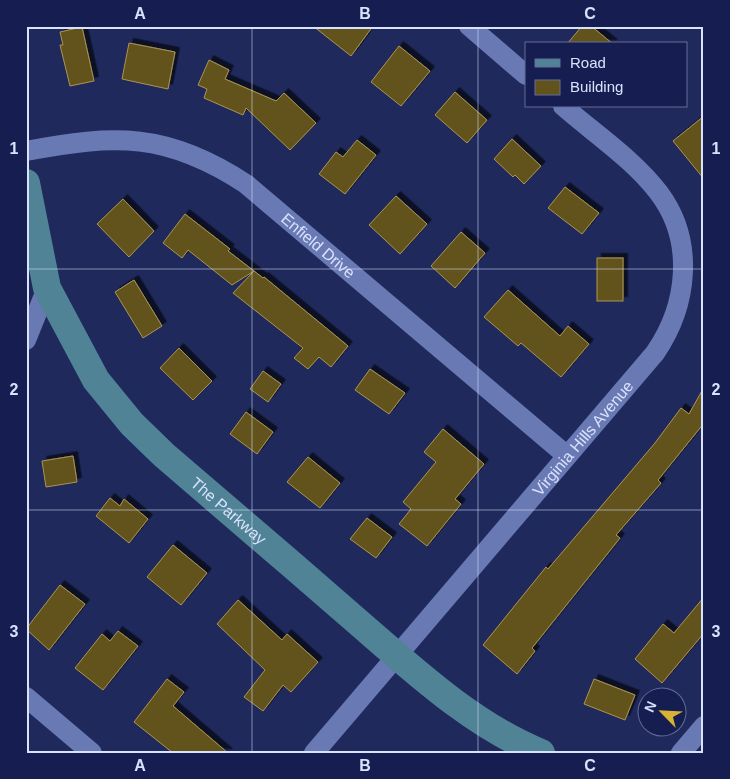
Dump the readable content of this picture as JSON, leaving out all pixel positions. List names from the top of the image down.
{
  "streets": {
    "street": ["Enfield Drive", "Virginia Hills Avenue", "The Parkway"]
  },
  "crossings": [
    ["Enfield Drive", "Virginia Hills Avenue"],
    ["Virginia Hills Avenue", "The Parkway"]
  ],
  "legend": ["Road", "Building"],
  "north": "top left",
  "grid": {
    "columns": ["A", "B", "C"],
    "rows": ["1", "2", "3"]
  }
}
